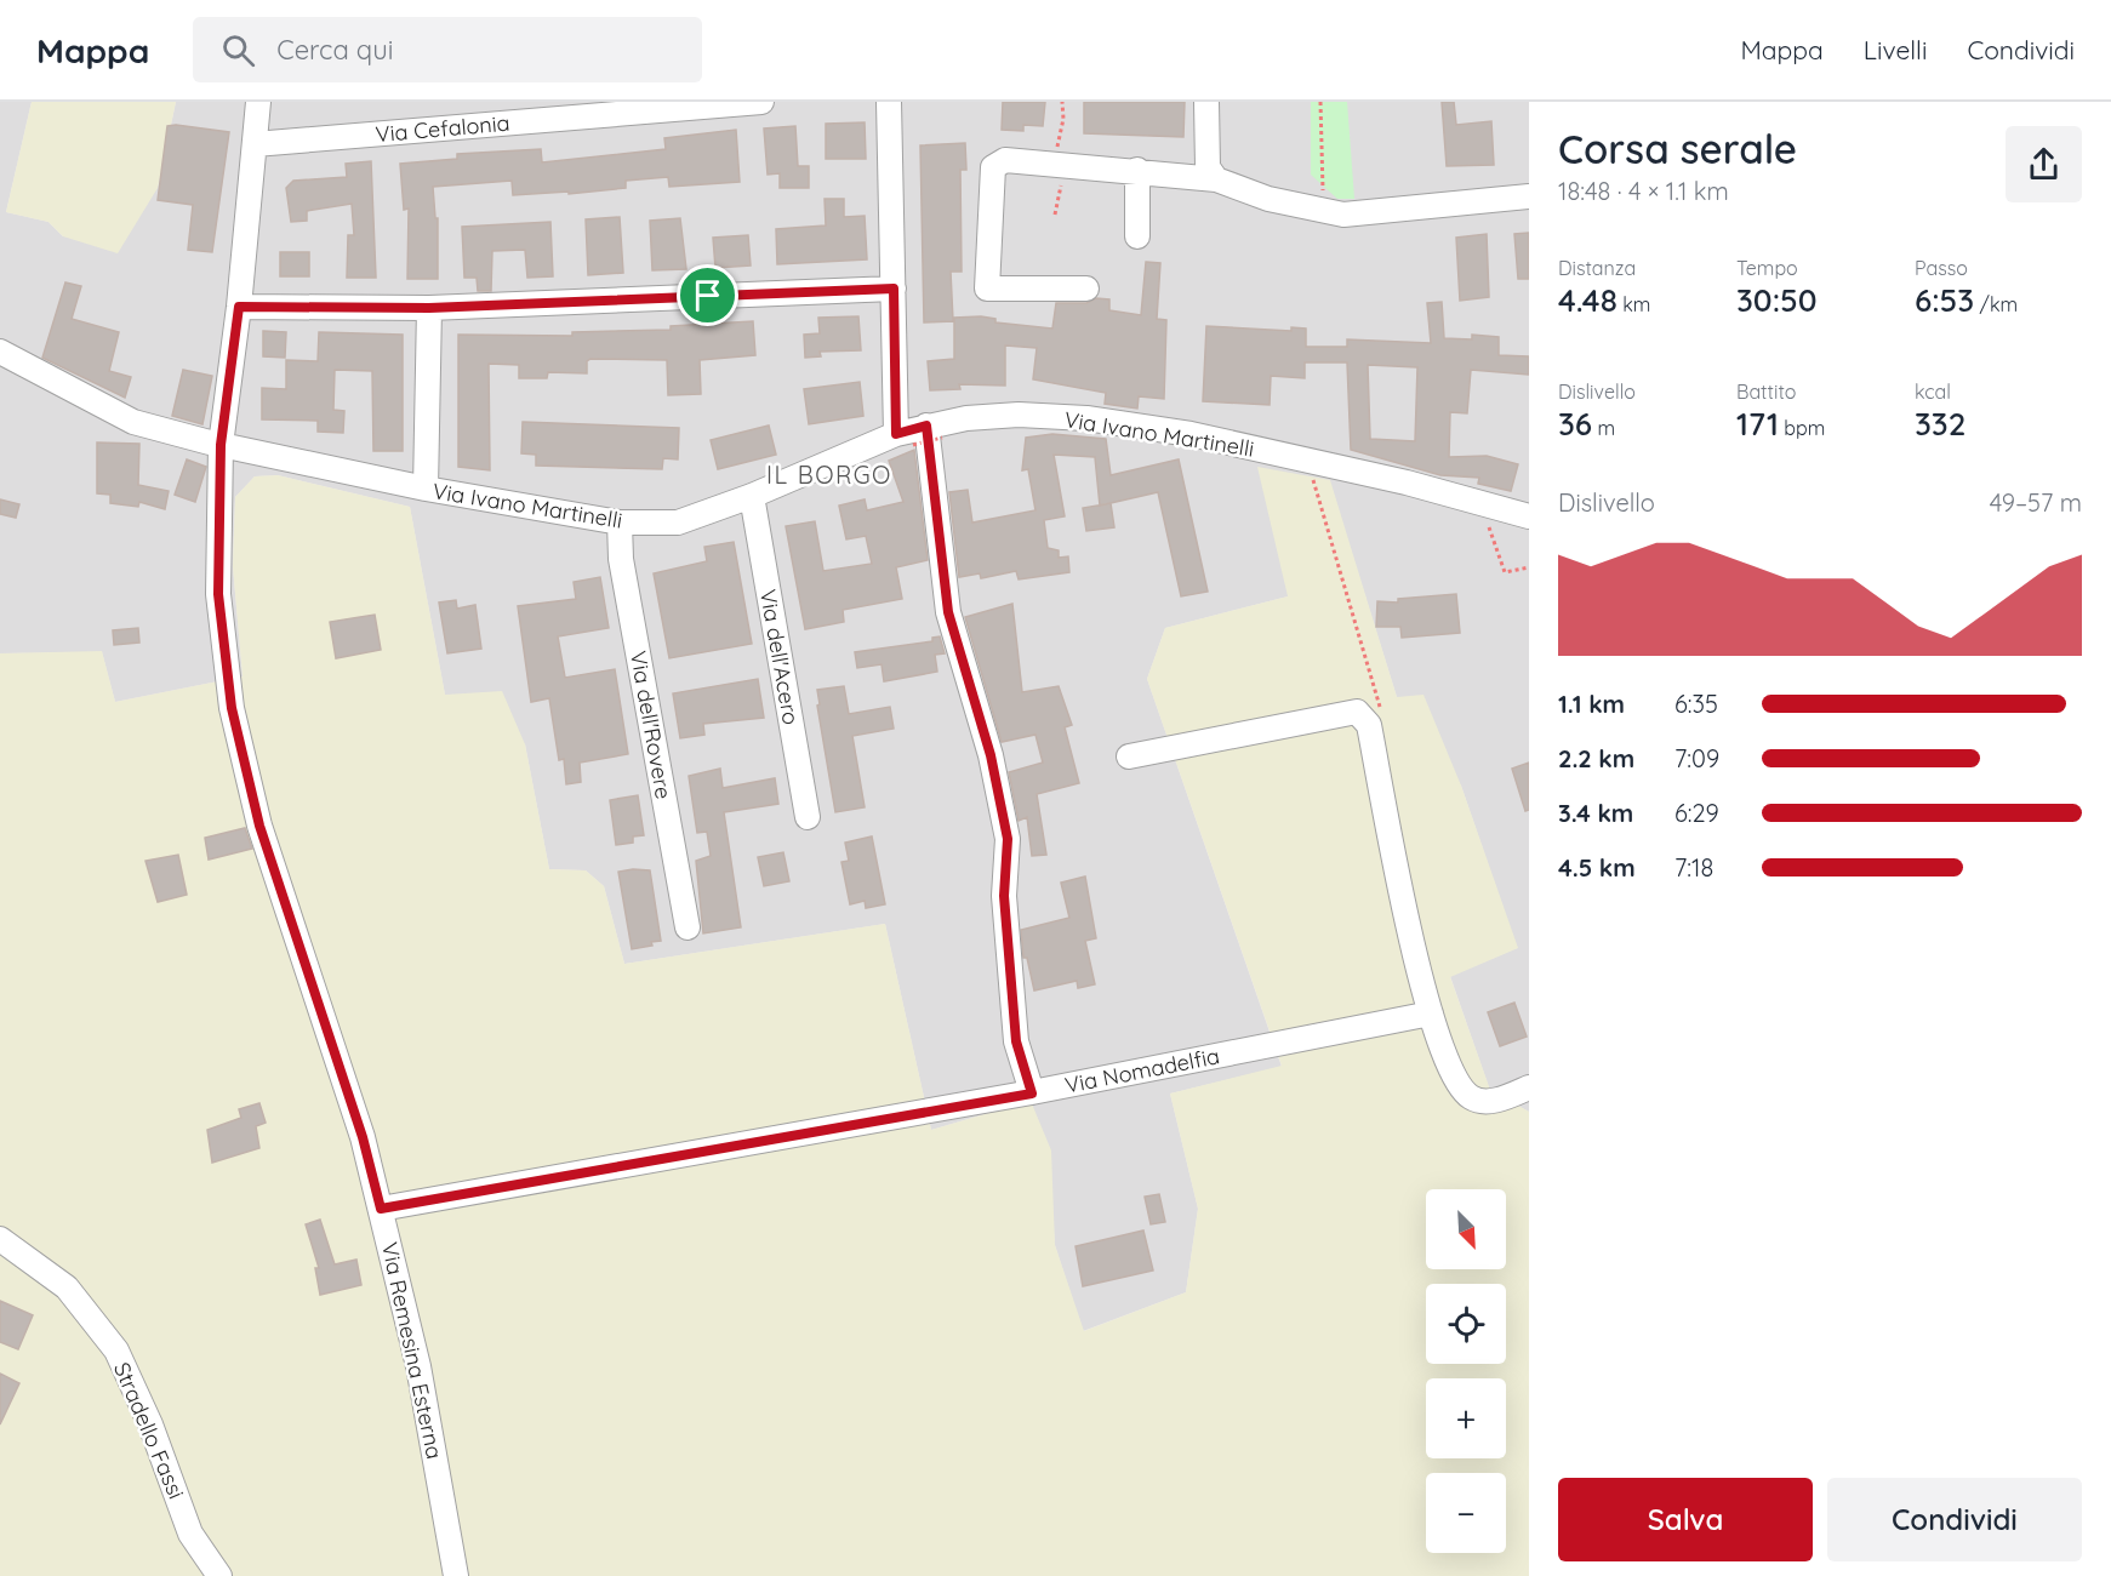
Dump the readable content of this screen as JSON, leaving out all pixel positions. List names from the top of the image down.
{
  "streets": {
    "street": [
      "Via Cefalonia",
      "Via Ivano Martinelli",
      "Via dell'Acero",
      "Via dell'Rovere",
      "Via Nomadelfia",
      "Via Remesina Esterna",
      "Stradello Fassi"
    ]
  },
  "crossings": [
    ["Via Cefalonia", "Via Remesina Esterna"],
    ["Via Ivano Martinelli", "Via dell'Acero"],
    ["Via Ivano Martinelli", "Via dell'Rovere"],
    ["Via Ivano Martinelli", "Via Remesina Esterna"],
    ["Via Nomadelfia", "Via Remesina Esterna"]
  ],
  "districts": ["IL BORGO"],
  "north": "bottom right",
  "page": {
    "header": "Mappa",
    "search": "Cerca qui",
    "nav": ["Mappa", "Livelli", "Condividi"],
    "heading": ["Corsa serale", "18:48 · 4 × 1.1 km"],
    "stats": [
      ["Distanza", "4.48 km"],
      ["Tempo", "30:50"],
      ["Passo", "6:53 /km"],
      ["Dislivello", "36 m"],
      ["Battito", "171 bpm"],
      ["kcal", "332"]
    ],
    "chart": ["Dislivello", "49–57 m"],
    "list": [
      {
        "name": "1.1 km",
        "note": "6:35"
      },
      {
        "name": "2.2 km",
        "note": "7:09"
      },
      {
        "name": "3.4 km",
        "note": "6:29"
      },
      {
        "name": "4.5 km",
        "note": "7:18"
      }
    ],
    "map_buttons": ["+", "−"],
    "buttons": ["Salva", "Condividi"]
  }
}
